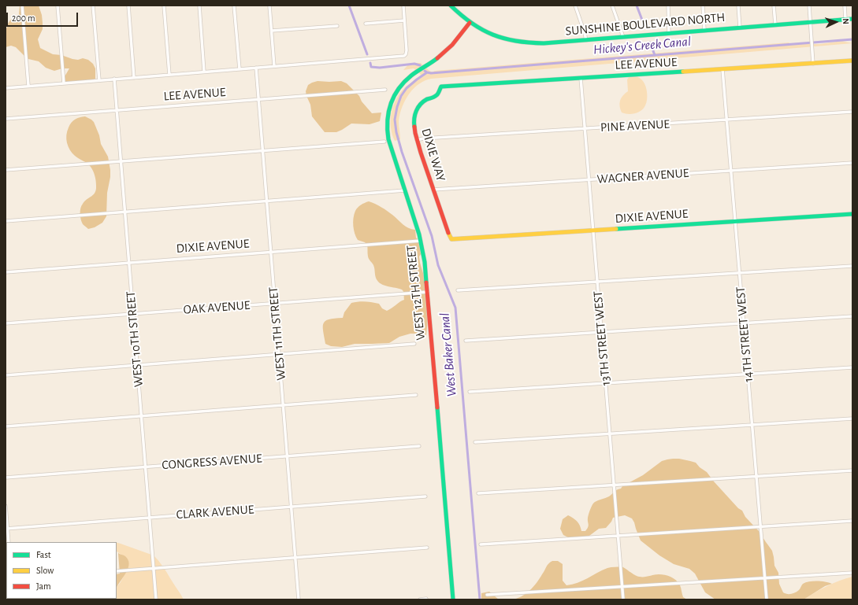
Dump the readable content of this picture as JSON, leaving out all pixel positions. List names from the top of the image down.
{
  "streets": {
    "street": [
      "SUNSHINE BOULEVARD NORTH",
      "LEE AVENUE",
      "PINE AVENUE",
      "DIXIE WAY",
      "WAGNER AVENUE",
      "DIXIE AVENUE",
      "WEST 12TH STREET",
      "OAK AVENUE",
      "WEST 11TH STREET",
      "14TH STREET WEST",
      "13TH STREET WEST",
      "WEST 10TH STREET",
      "CONGRESS AVENUE",
      "CLARK AVENUE"
    ]
  },
  "crossings": [
    ["SUNSHINE BOULEVARD NORTH", "WEST 12TH STREET"],
    ["LEE AVENUE", "DIXIE WAY"],
    ["LEE AVENUE", "WEST 11TH STREET"],
    ["LEE AVENUE", "14TH STREET WEST"],
    ["LEE AVENUE", "13TH STREET WEST"],
    ["LEE AVENUE", "WEST 10TH STREET"],
    ["PINE AVENUE", "DIXIE WAY"],
    ["PINE AVENUE", "14TH STREET WEST"],
    ["PINE AVENUE", "13TH STREET WEST"],
    ["DIXIE WAY", "WAGNER AVENUE"],
    ["DIXIE WAY", "DIXIE AVENUE"],
    ["WAGNER AVENUE", "14TH STREET WEST"],
    ["WAGNER AVENUE", "13TH STREET WEST"],
    ["DIXIE AVENUE", "WEST 12TH STREET"],
    ["DIXIE AVENUE", "WEST 11TH STREET"],
    ["DIXIE AVENUE", "14TH STREET WEST"],
    ["DIXIE AVENUE", "13TH STREET WEST"],
    ["DIXIE AVENUE", "WEST 10TH STREET"],
    ["WEST 12TH STREET", "OAK AVENUE"],
    ["OAK AVENUE", "WEST 11TH STREET"],
    ["OAK AVENUE", "WEST 10TH STREET"],
    ["WEST 11TH STREET", "CONGRESS AVENUE"],
    ["WEST 11TH STREET", "CLARK AVENUE"],
    ["WEST 10TH STREET", "CONGRESS AVENUE"],
    ["WEST 10TH STREET", "CLARK AVENUE"]
  ],
  "water": ["Hickey's Creek Canal", "West Baker Canal"],
  "legend": ["Fast", "Slow", "Jam"],
  "scale_bar": "200 m",
  "north": "right"
}
